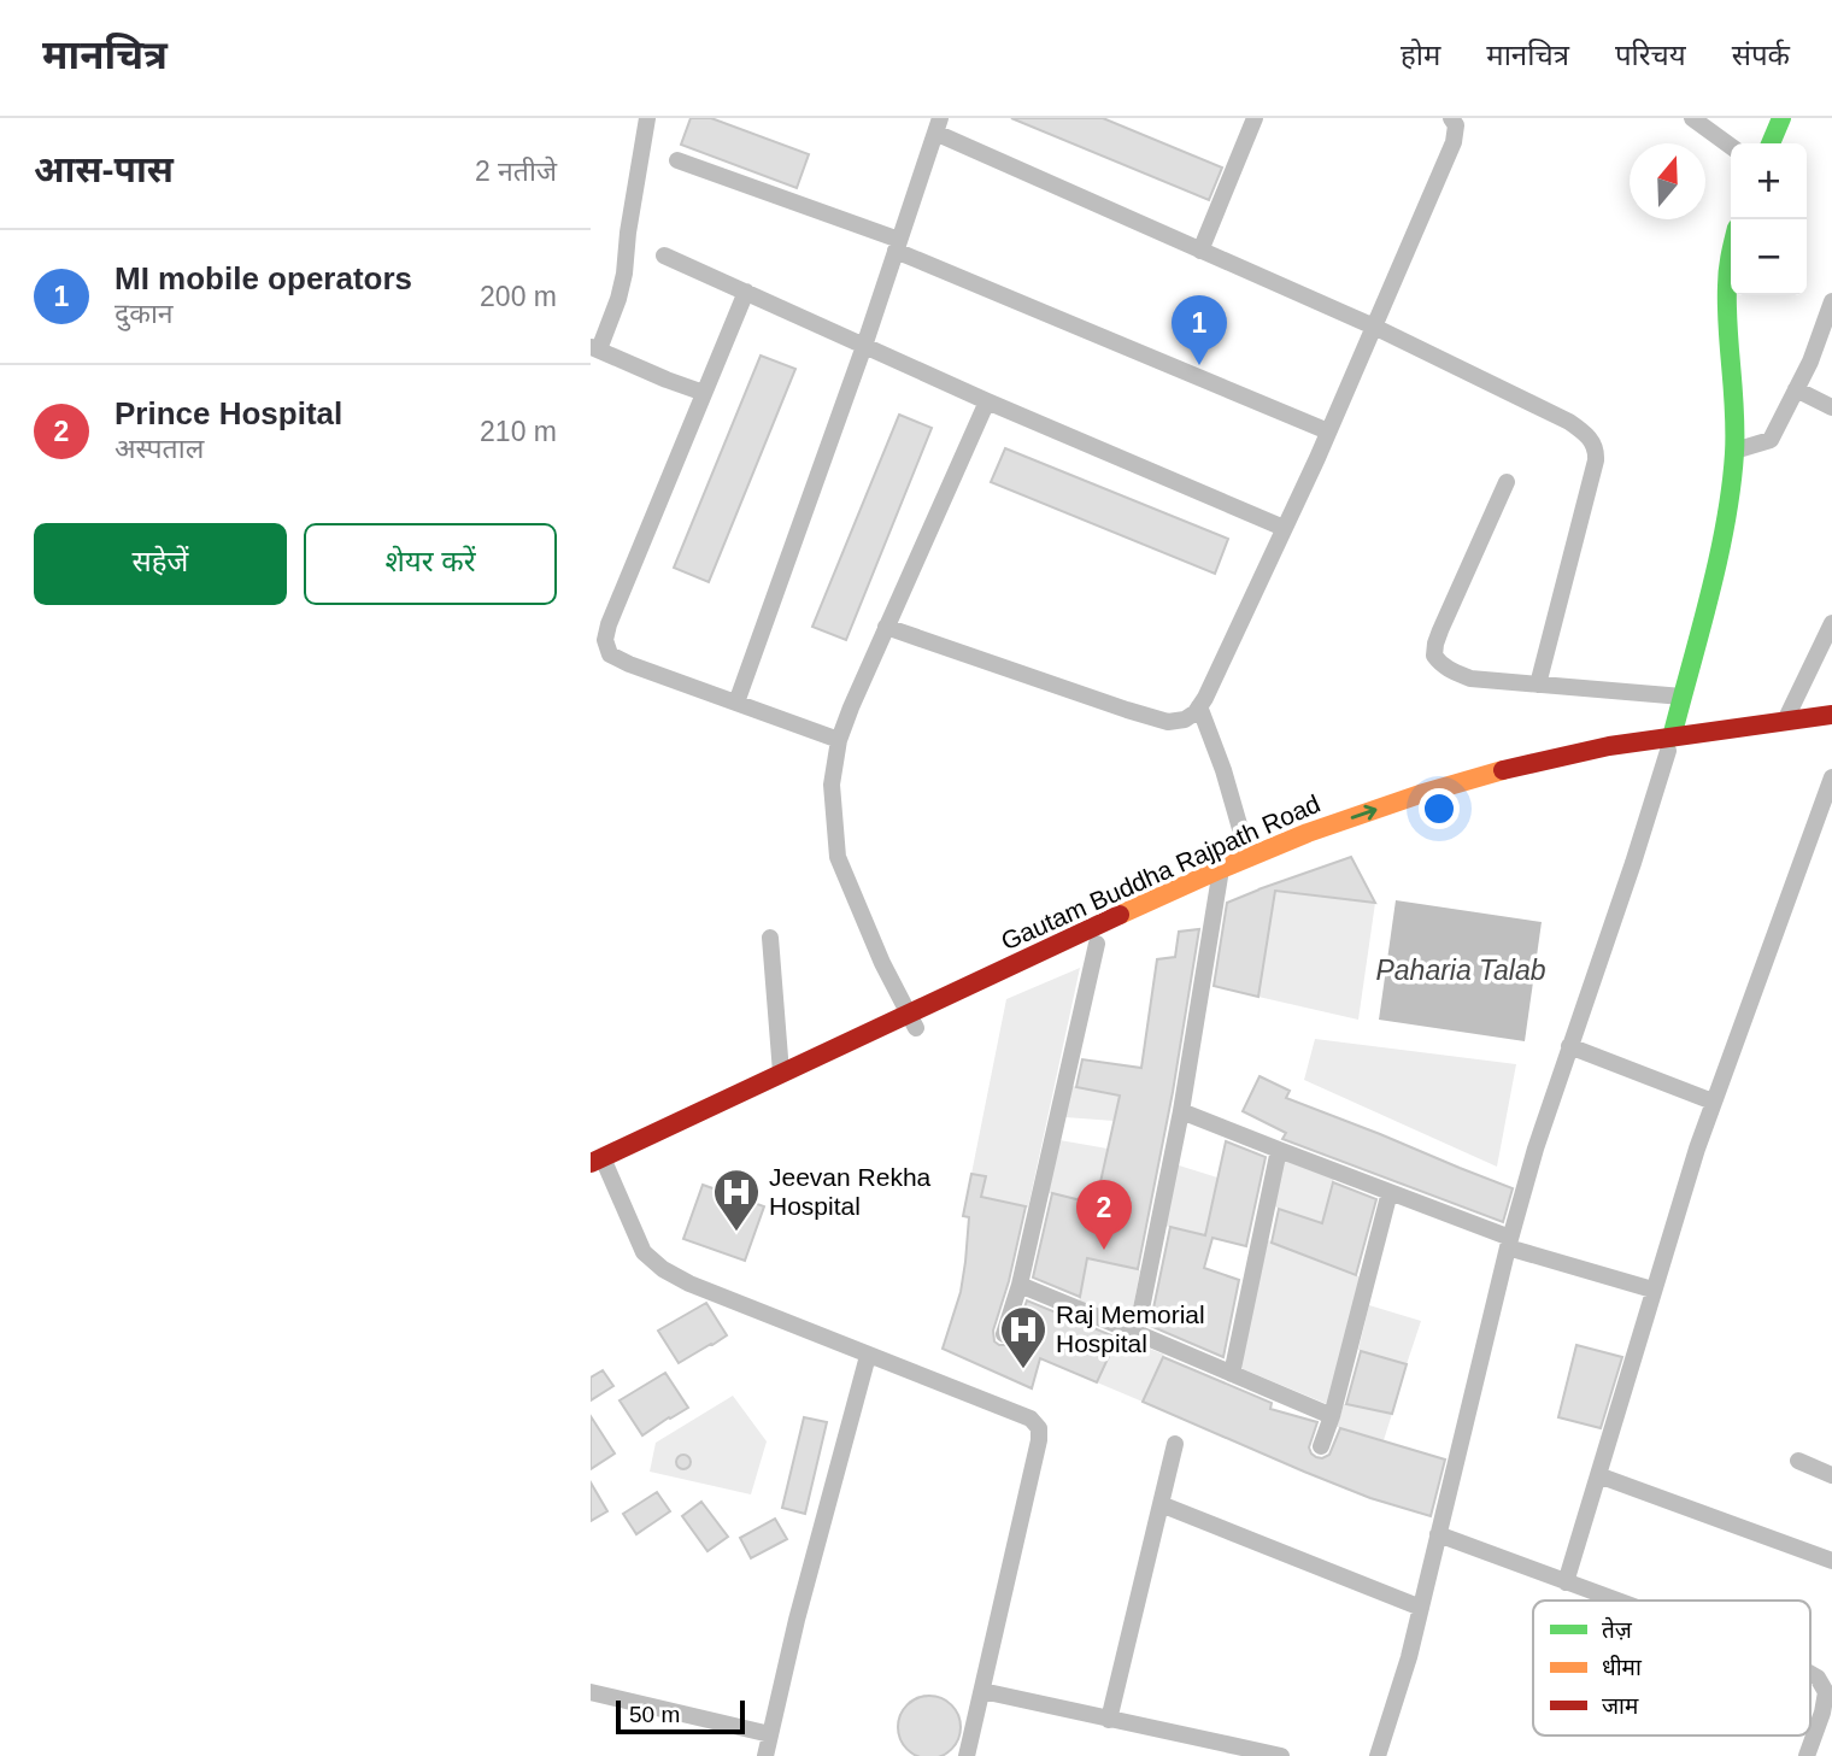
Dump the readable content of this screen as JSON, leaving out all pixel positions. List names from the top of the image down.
{
  "streets": {
    "main road": ["Gautam Buddha Rajpath Road"]
  },
  "water": ["Paharia Talab"],
  "places": {
    "hospital": ["Jeevan Rekha Hospital", "Raj Memorial Hospital"]
  },
  "legend": ["तेज़", "धीमा", "जाम"],
  "scale_bar": "50 m",
  "north": "top",
  "page": {
    "header": "मानचित्र",
    "nav": [
      "होम",
      "मानचित्र",
      "परिचय",
      "संपर्क"
    ],
    "heading": ["आस-पास", "2 नतीजे"],
    "map_buttons": ["+", "−"],
    "list": [
      {
        "mark": "1",
        "name": "MI mobile operators",
        "note": "दुकान",
        "value": "200 m"
      },
      {
        "mark": "2",
        "name": "Prince Hospital",
        "note": "अस्पताल",
        "value": "210 m"
      }
    ],
    "pins": ["1", "2"],
    "buttons": ["सहेजें", "शेयर करें"],
    "scale": "50 m"
  }
}
